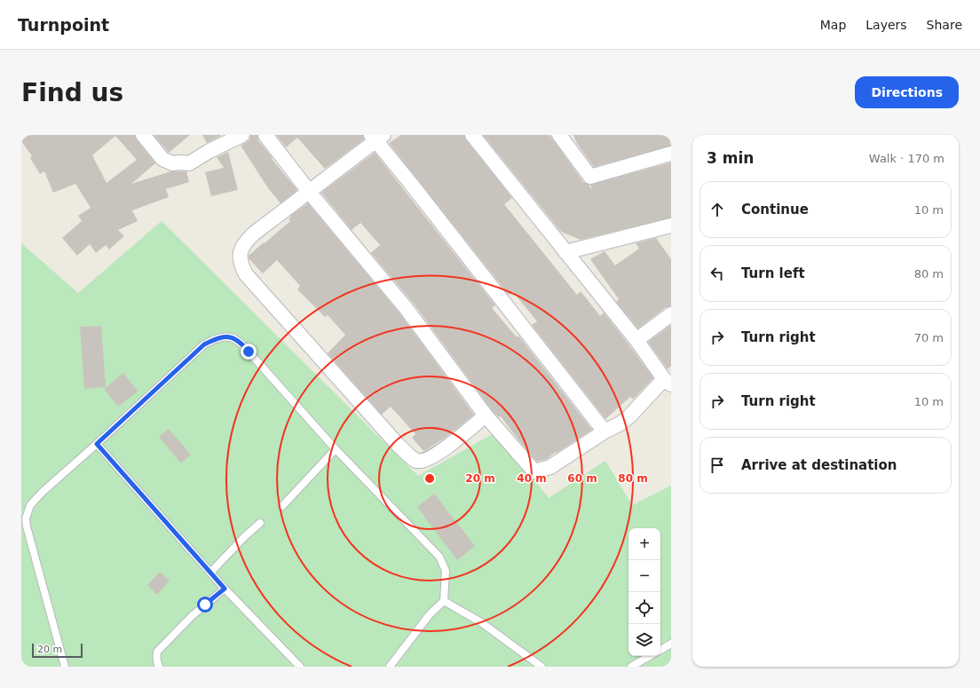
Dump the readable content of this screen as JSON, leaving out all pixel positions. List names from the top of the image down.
{
  "scale_bar": "20 m",
  "page": {
    "header": "Turnpoint",
    "nav": ["Map", "Layers", "Share"],
    "buttons": "Directions",
    "title": "Find us",
    "heading": ["3 min", "Walk · 170 m"],
    "list": [
      ["Continue", "10 m"],
      ["Turn left", "80 m"],
      ["Turn right", "70 m"],
      ["Turn right", "10 m"],
      "Arrive at destination"
    ],
    "map_buttons": ["+", "−"],
    "scale": "20 m"
  },
  "rings": [
    "20 m",
    "40 m",
    "60 m",
    "80 m"
  ]
}
